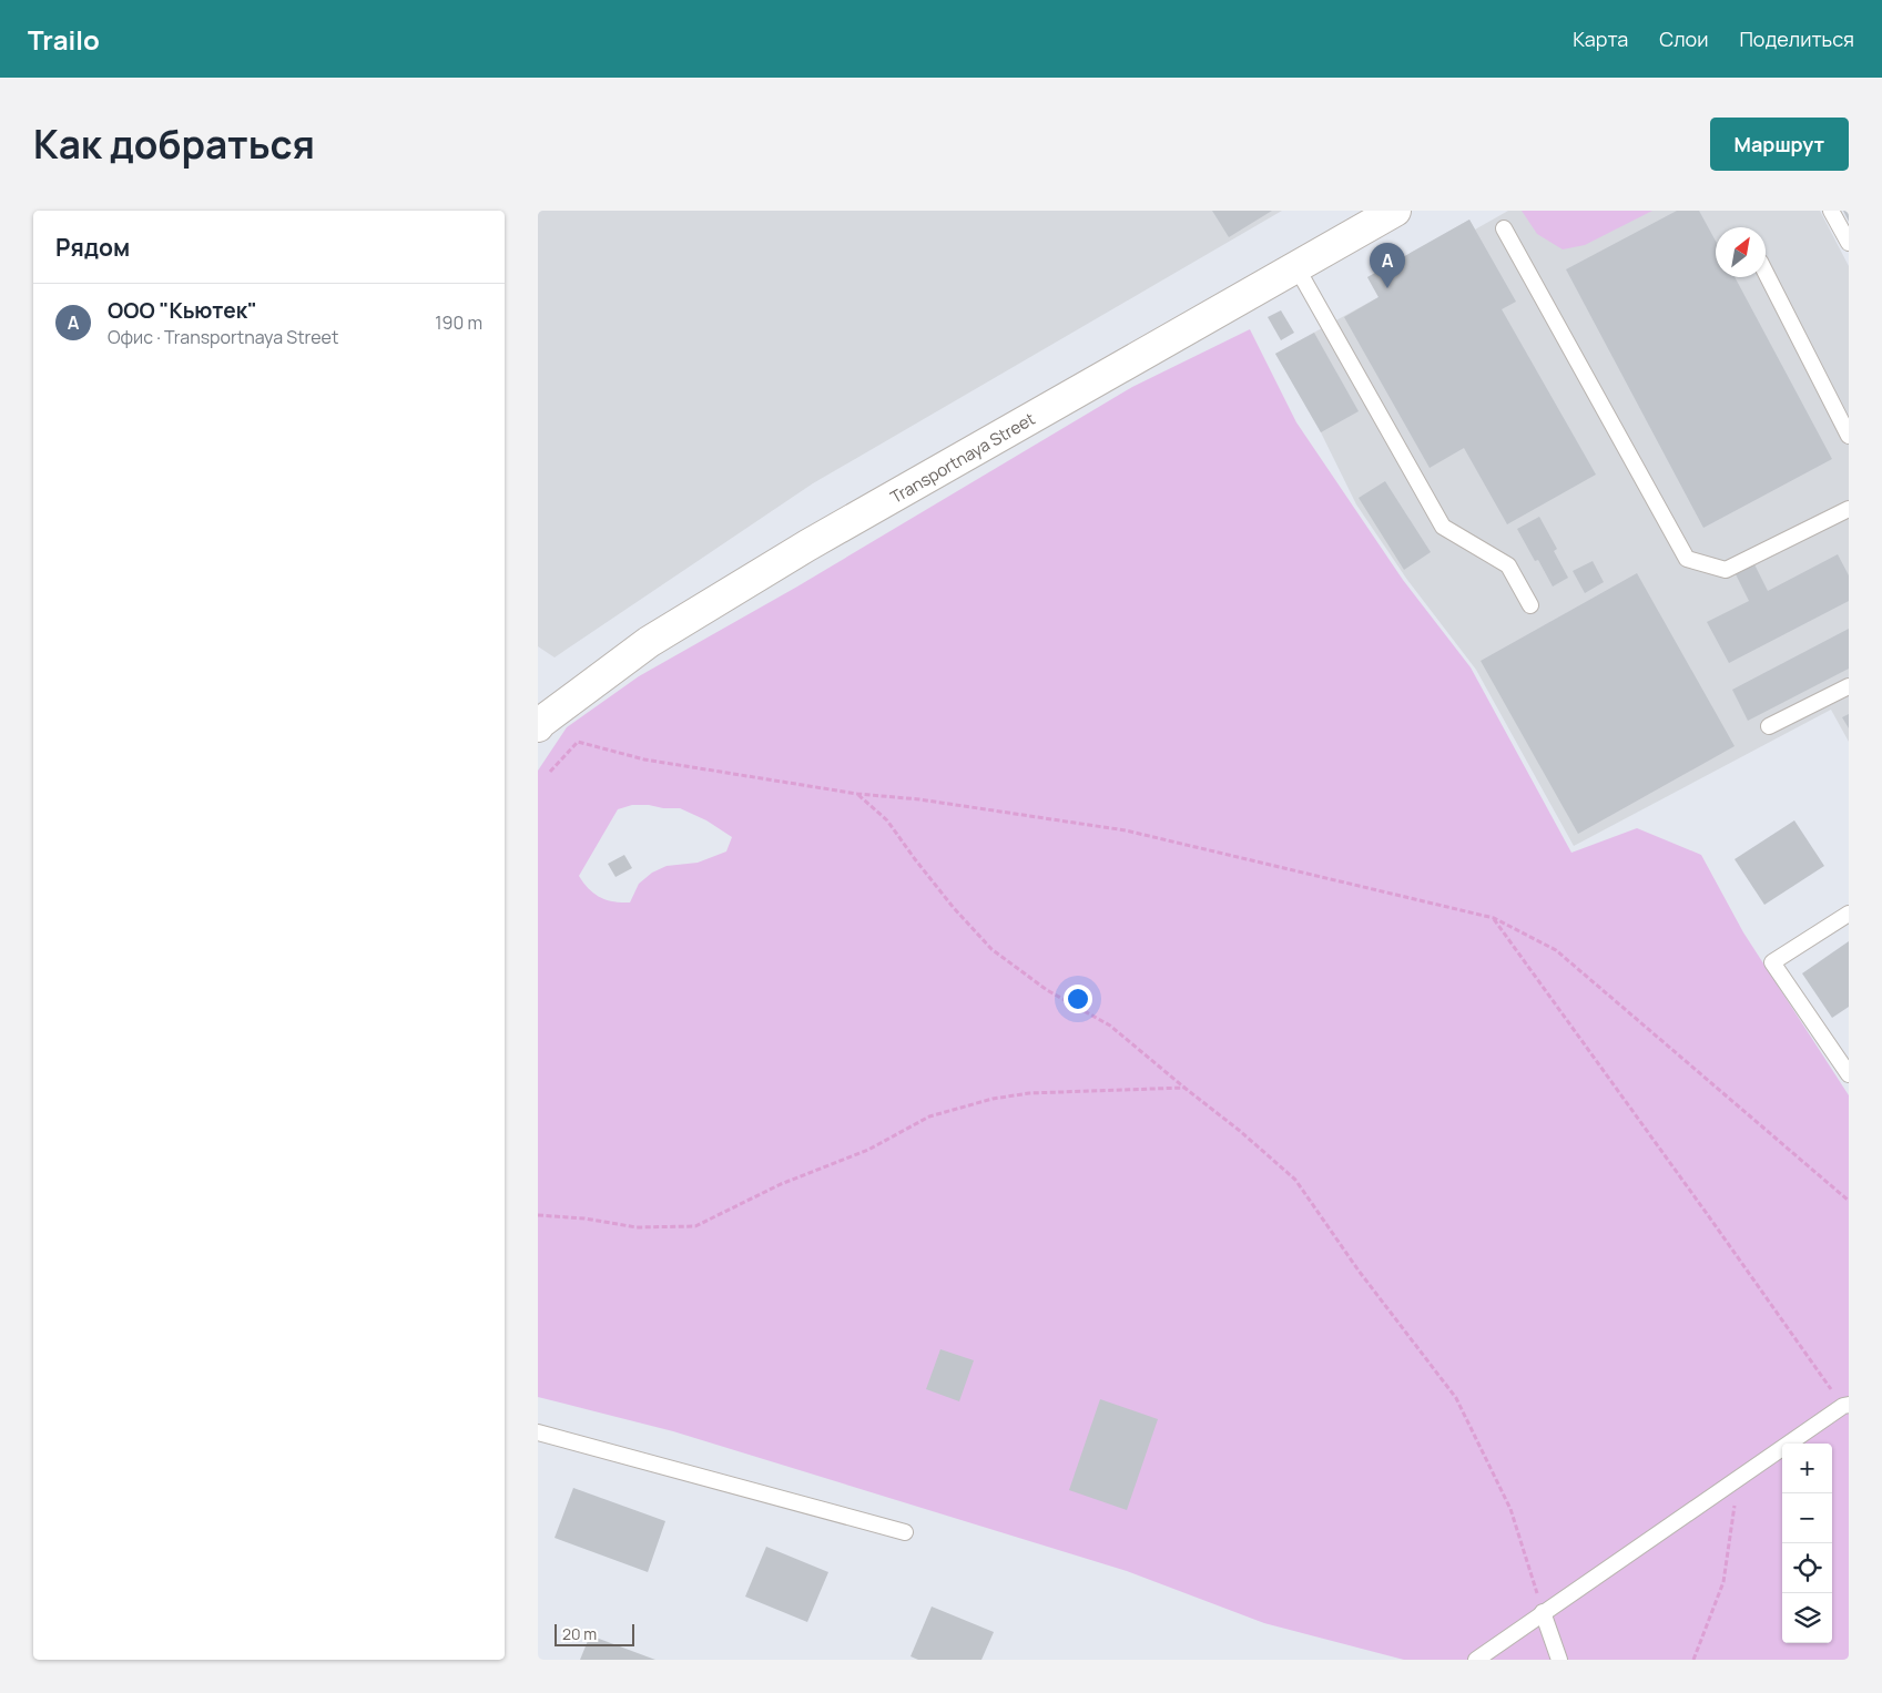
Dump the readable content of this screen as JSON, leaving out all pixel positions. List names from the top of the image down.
{
  "streets": {
    "street": ["Transportnaya Street"]
  },
  "scale_bar": "20 m",
  "north": "top right",
  "page": {
    "header": "Trailo",
    "nav": ["Карта", "Слои", "Поделиться"],
    "title": "Как добраться",
    "buttons": "Маршрут",
    "heading": "Рядом",
    "pins": "A",
    "list": [
      {
        "mark": "A",
        "name": "ООО \"Кьютек\"",
        "note": "Офис · Transportnaya Street",
        "value": "190 m"
      }
    ],
    "map_buttons": ["+", "−"],
    "scale": "20 m"
  }
}
